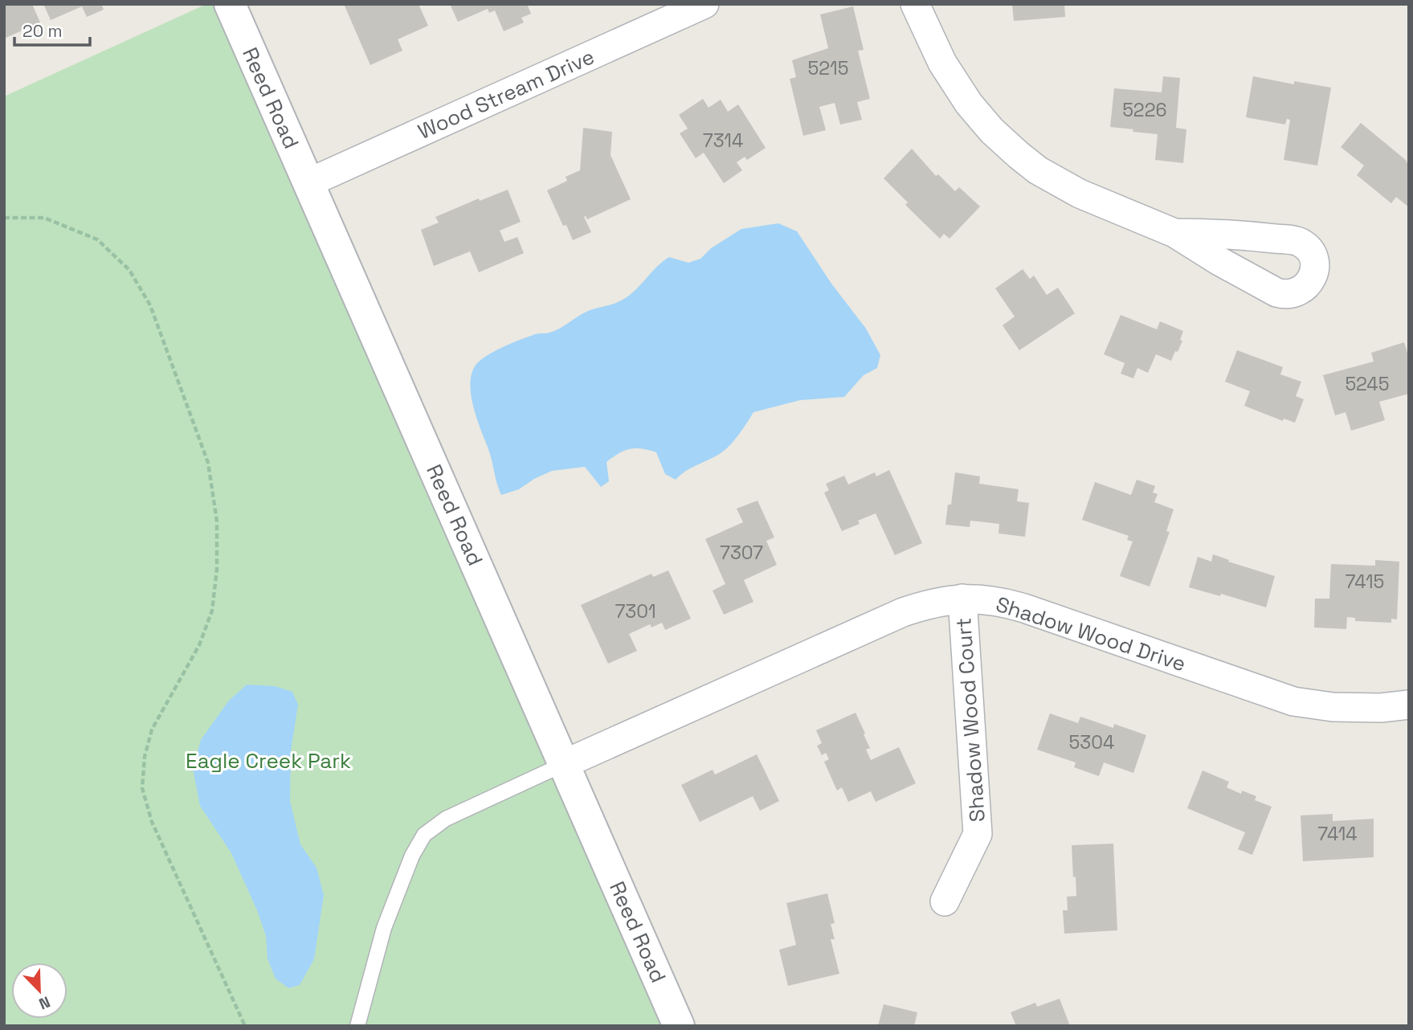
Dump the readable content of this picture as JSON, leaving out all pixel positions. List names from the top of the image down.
{
  "streets": {
    "main road": ["Reed Road"],
    "street": ["Wood Stream Drive", "Shadow Wood Drive", "Shadow Wood Court"]
  },
  "crossings": [
    ["Wood Stream Drive", "Reed Road"],
    ["Reed Road", "Shadow Wood Drive"],
    ["Shadow Wood Drive", "Shadow Wood Court"]
  ],
  "parks": ["Eagle Creek Park"],
  "house_numbers": [
    "5215",
    "5226",
    "7314",
    "5245",
    "7307",
    "7415",
    "7301",
    "5304",
    "7414"
  ],
  "scale_bar": "20 m",
  "north": "bottom right"
}
